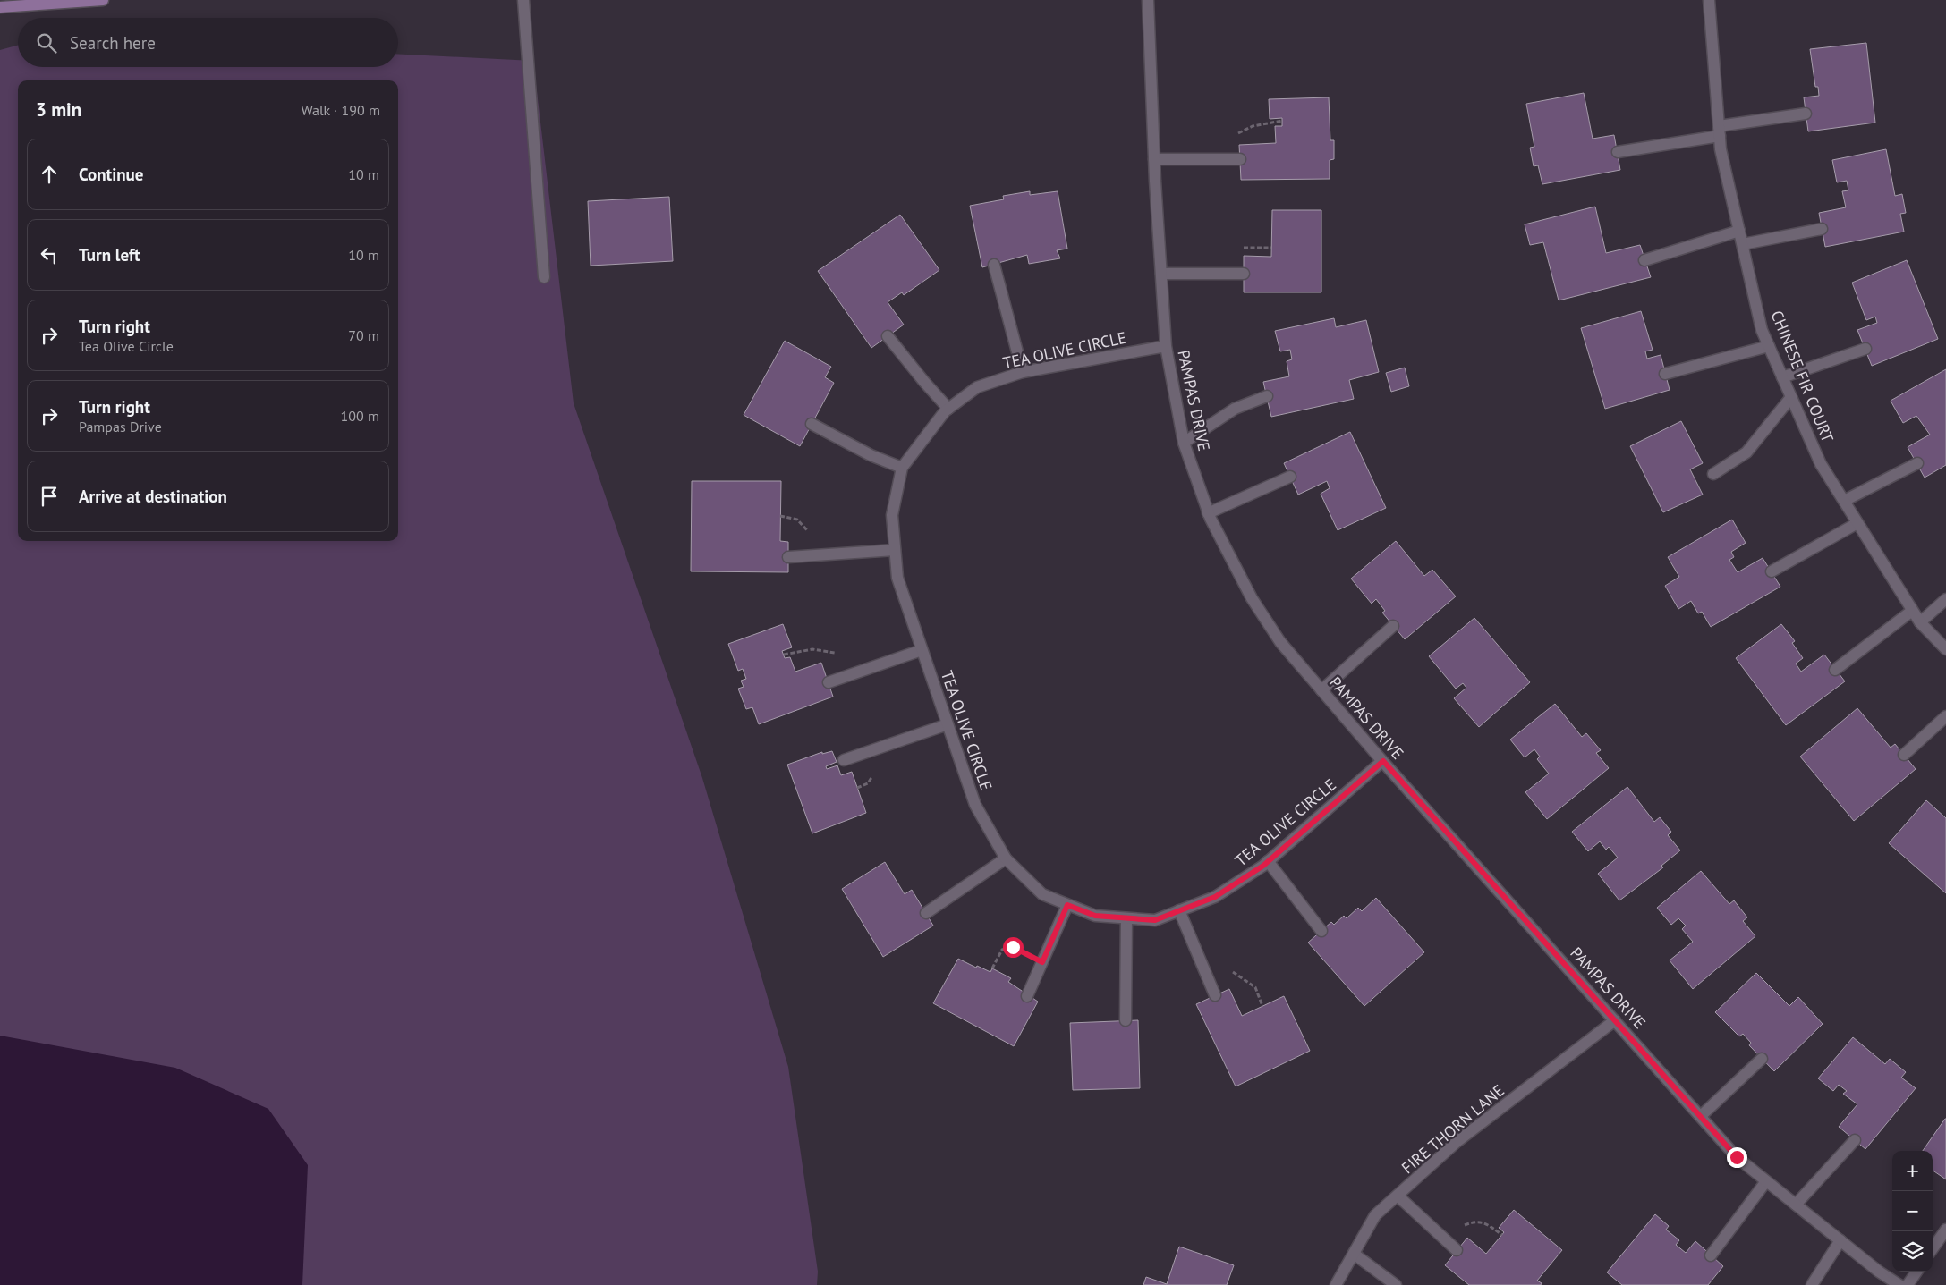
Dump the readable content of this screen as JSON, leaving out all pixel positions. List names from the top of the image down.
{
  "streets": {
    "street": [
      "TEA OLIVE CIRCLE",
      "CHINESE FIR COURT",
      "PAMPAS DRIVE",
      "FIRE THORN LANE"
    ]
  },
  "crossings": [
    ["TEA OLIVE CIRCLE", "PAMPAS DRIVE"],
    ["PAMPAS DRIVE", "FIRE THORN LANE"]
  ],
  "page": {
    "search": "Search here",
    "heading": ["3 min", "Walk · 190 m"],
    "list": [
      ["Continue", "10 m"],
      ["Turn left", "10 m"],
      ["Turn right", "Tea Olive Circle", "70 m"],
      ["Turn right", "Pampas Drive", "100 m"],
      "Arrive at destination"
    ],
    "map_buttons": ["+", "−"]
  }
}
